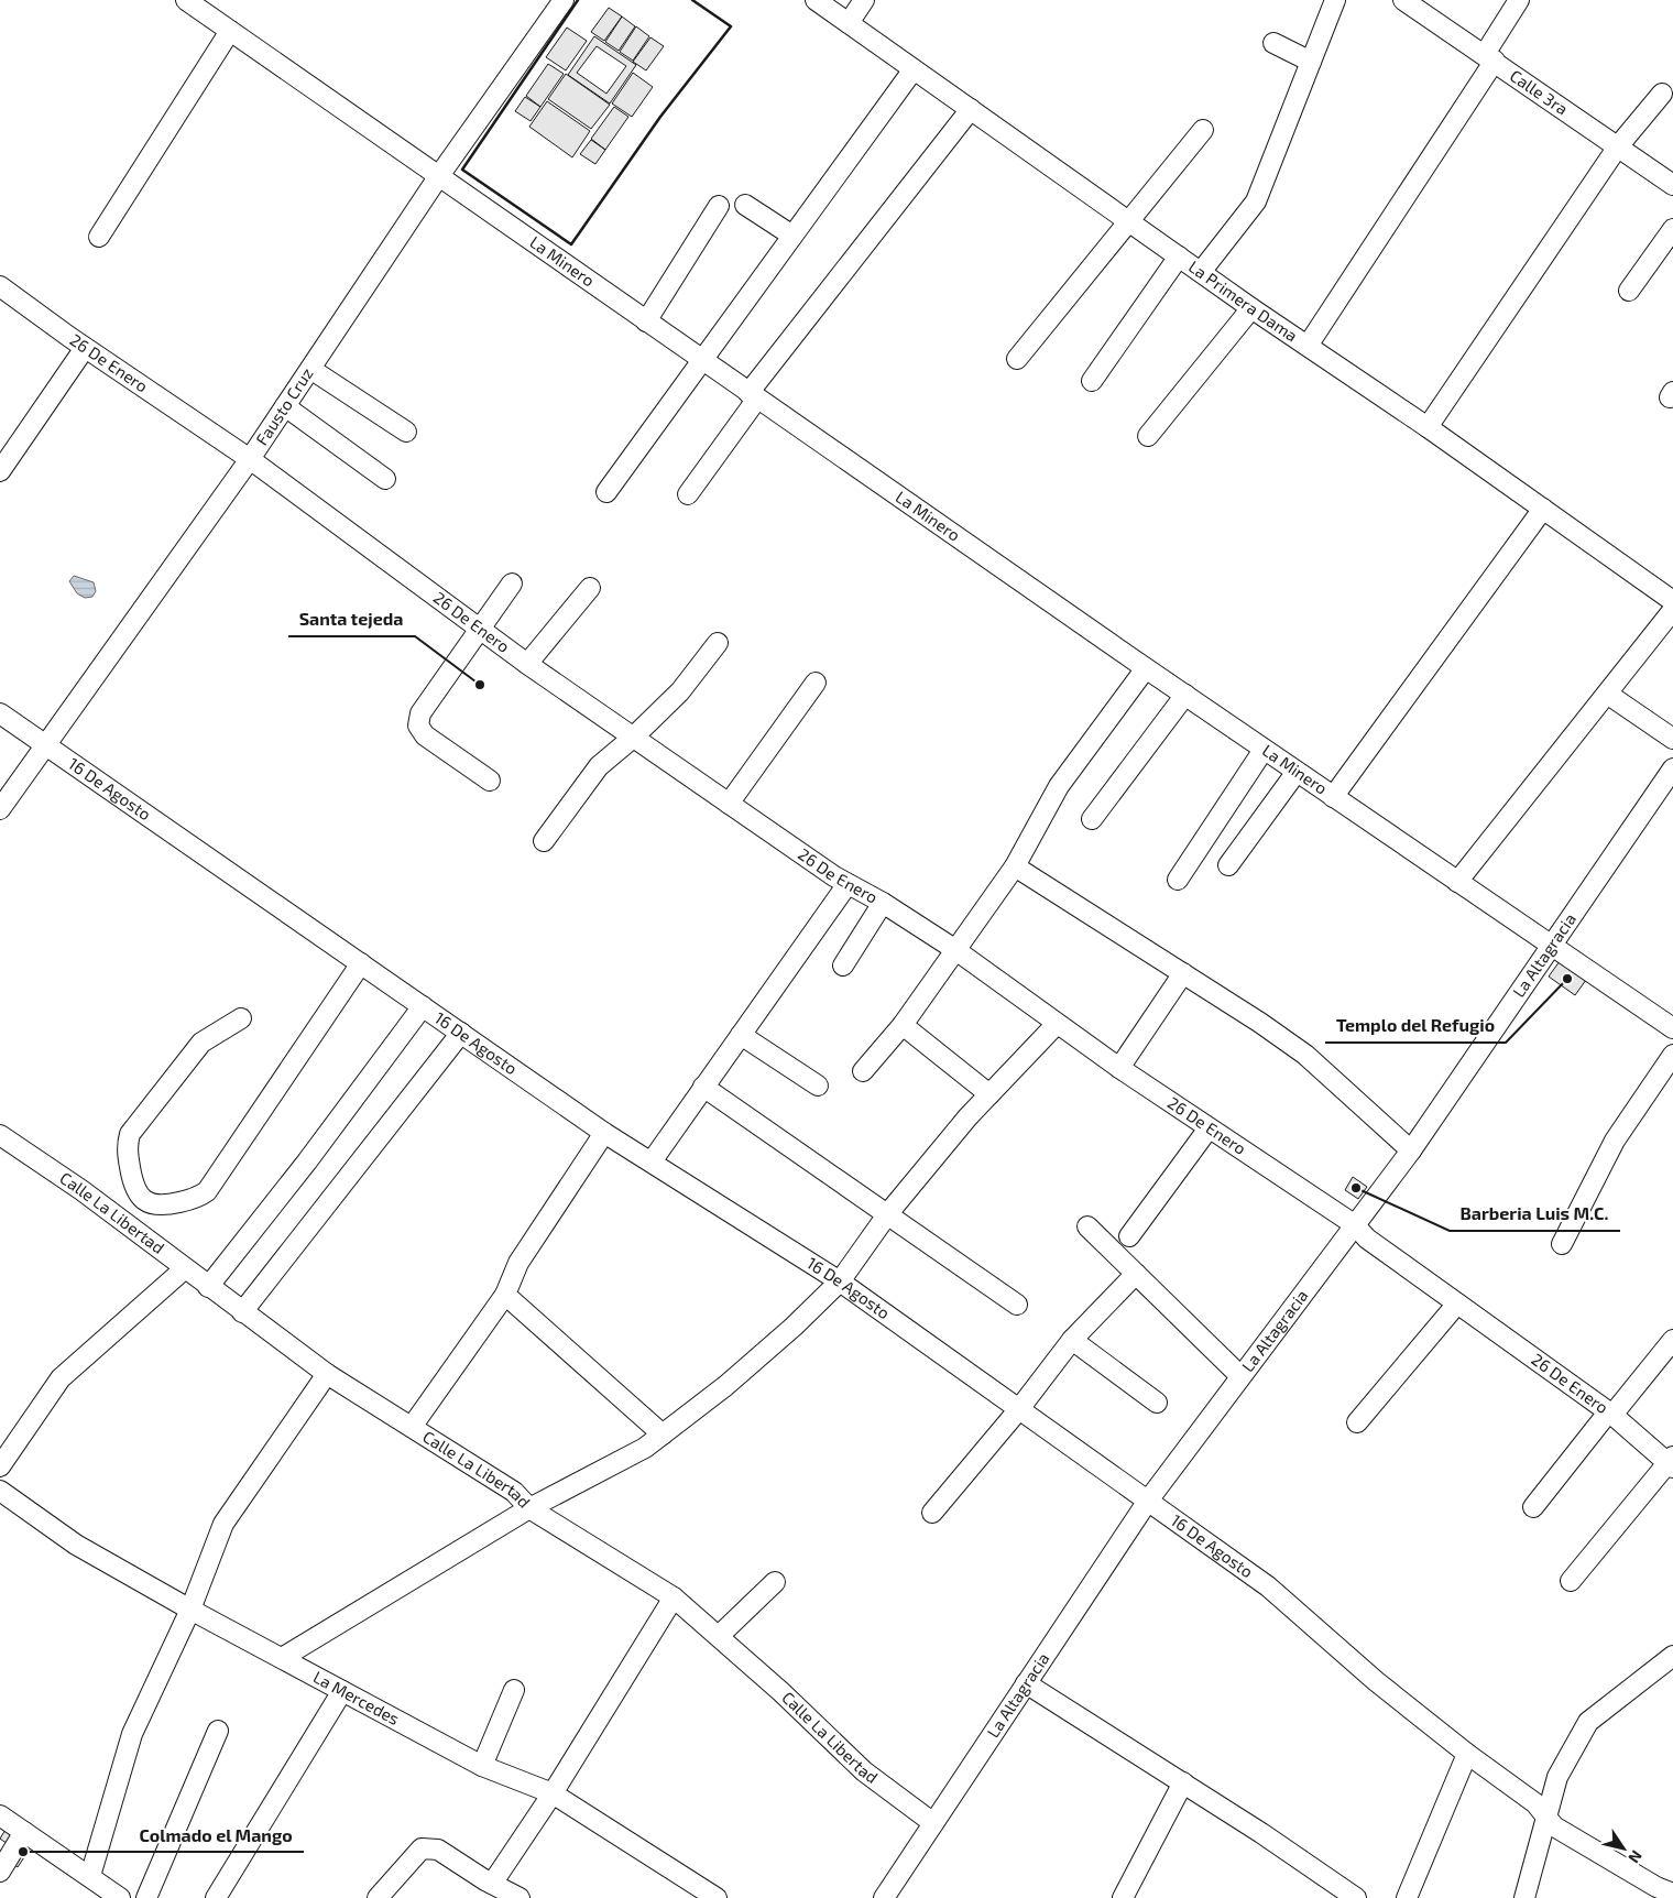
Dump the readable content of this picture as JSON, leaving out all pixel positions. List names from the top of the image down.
{
  "streets": {
    "street": [
      "Calle 3ra",
      "La Minero",
      "La Primera Dama",
      "26 De Enero",
      "Fausto Cruz",
      "16 De Agosto",
      "La Altagracia",
      "Calle La Libertad",
      "La Mercedes"
    ]
  },
  "crossings": [
    ["La Minero", "Fausto Cruz"],
    ["La Minero", "La Altagracia"],
    ["26 De Enero", "Fausto Cruz"],
    ["26 De Enero", "La Altagracia"],
    ["Fausto Cruz", "16 De Agosto"],
    ["16 De Agosto", "La Altagracia"],
    ["La Altagracia", "Calle La Libertad"]
  ],
  "places": [
    "Santa tejeda",
    "Templo del Refugio",
    "Barberia Luis M.C.",
    "Colmado el Mango"
  ],
  "north": "bottom right"
}
